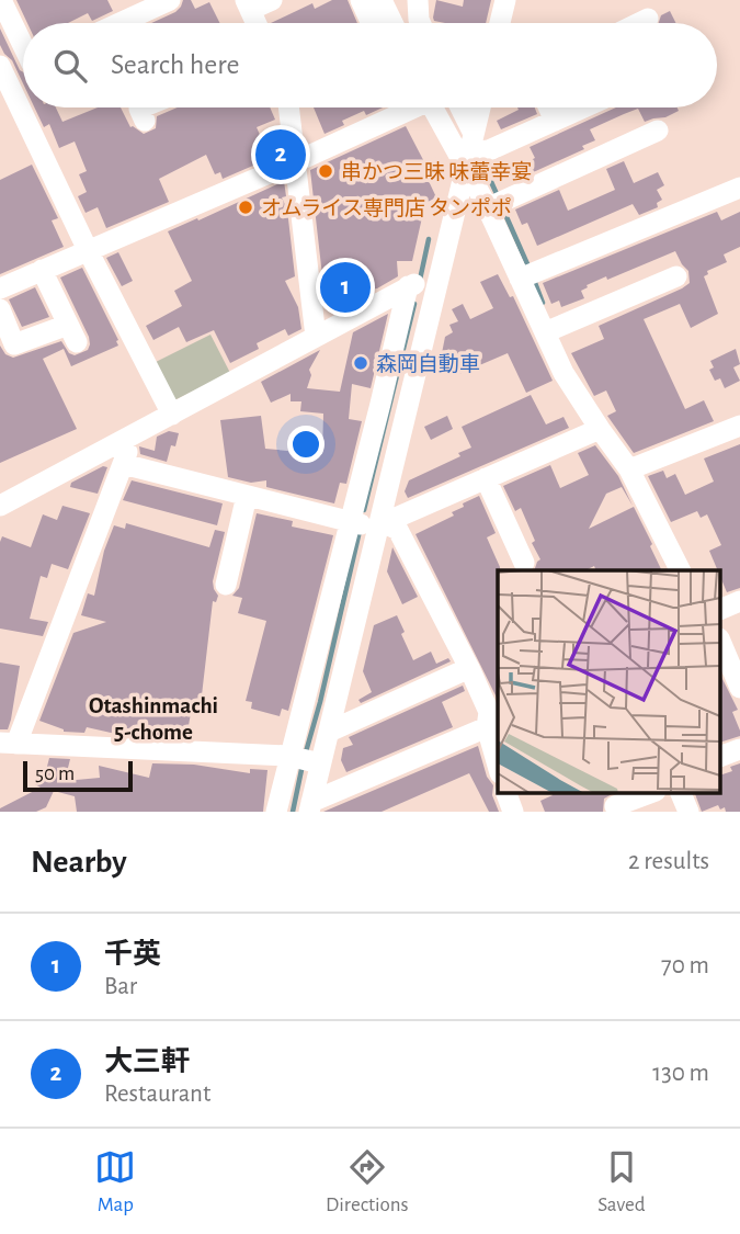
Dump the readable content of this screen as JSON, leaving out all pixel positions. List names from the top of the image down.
{
  "districts": ["Otashinmachi 5-chome"],
  "places": ["串かつ三昧 味蕾幸宴", "オムライス専門店 タンポポ", "森岡自動車"],
  "scale_bar": "50 m",
  "page": {
    "search": "Search here",
    "pins": ["2", "1"],
    "scale": "50 m",
    "heading": ["Nearby", "2 results"],
    "list": [
      {
        "mark": "1",
        "name": "千英",
        "note": "Bar",
        "value": "70 m"
      },
      {
        "mark": "2",
        "name": "大三軒",
        "note": "Restaurant",
        "value": "130 m"
      }
    ],
    "nav": ["Map", "Directions", "Saved"]
  }
}
